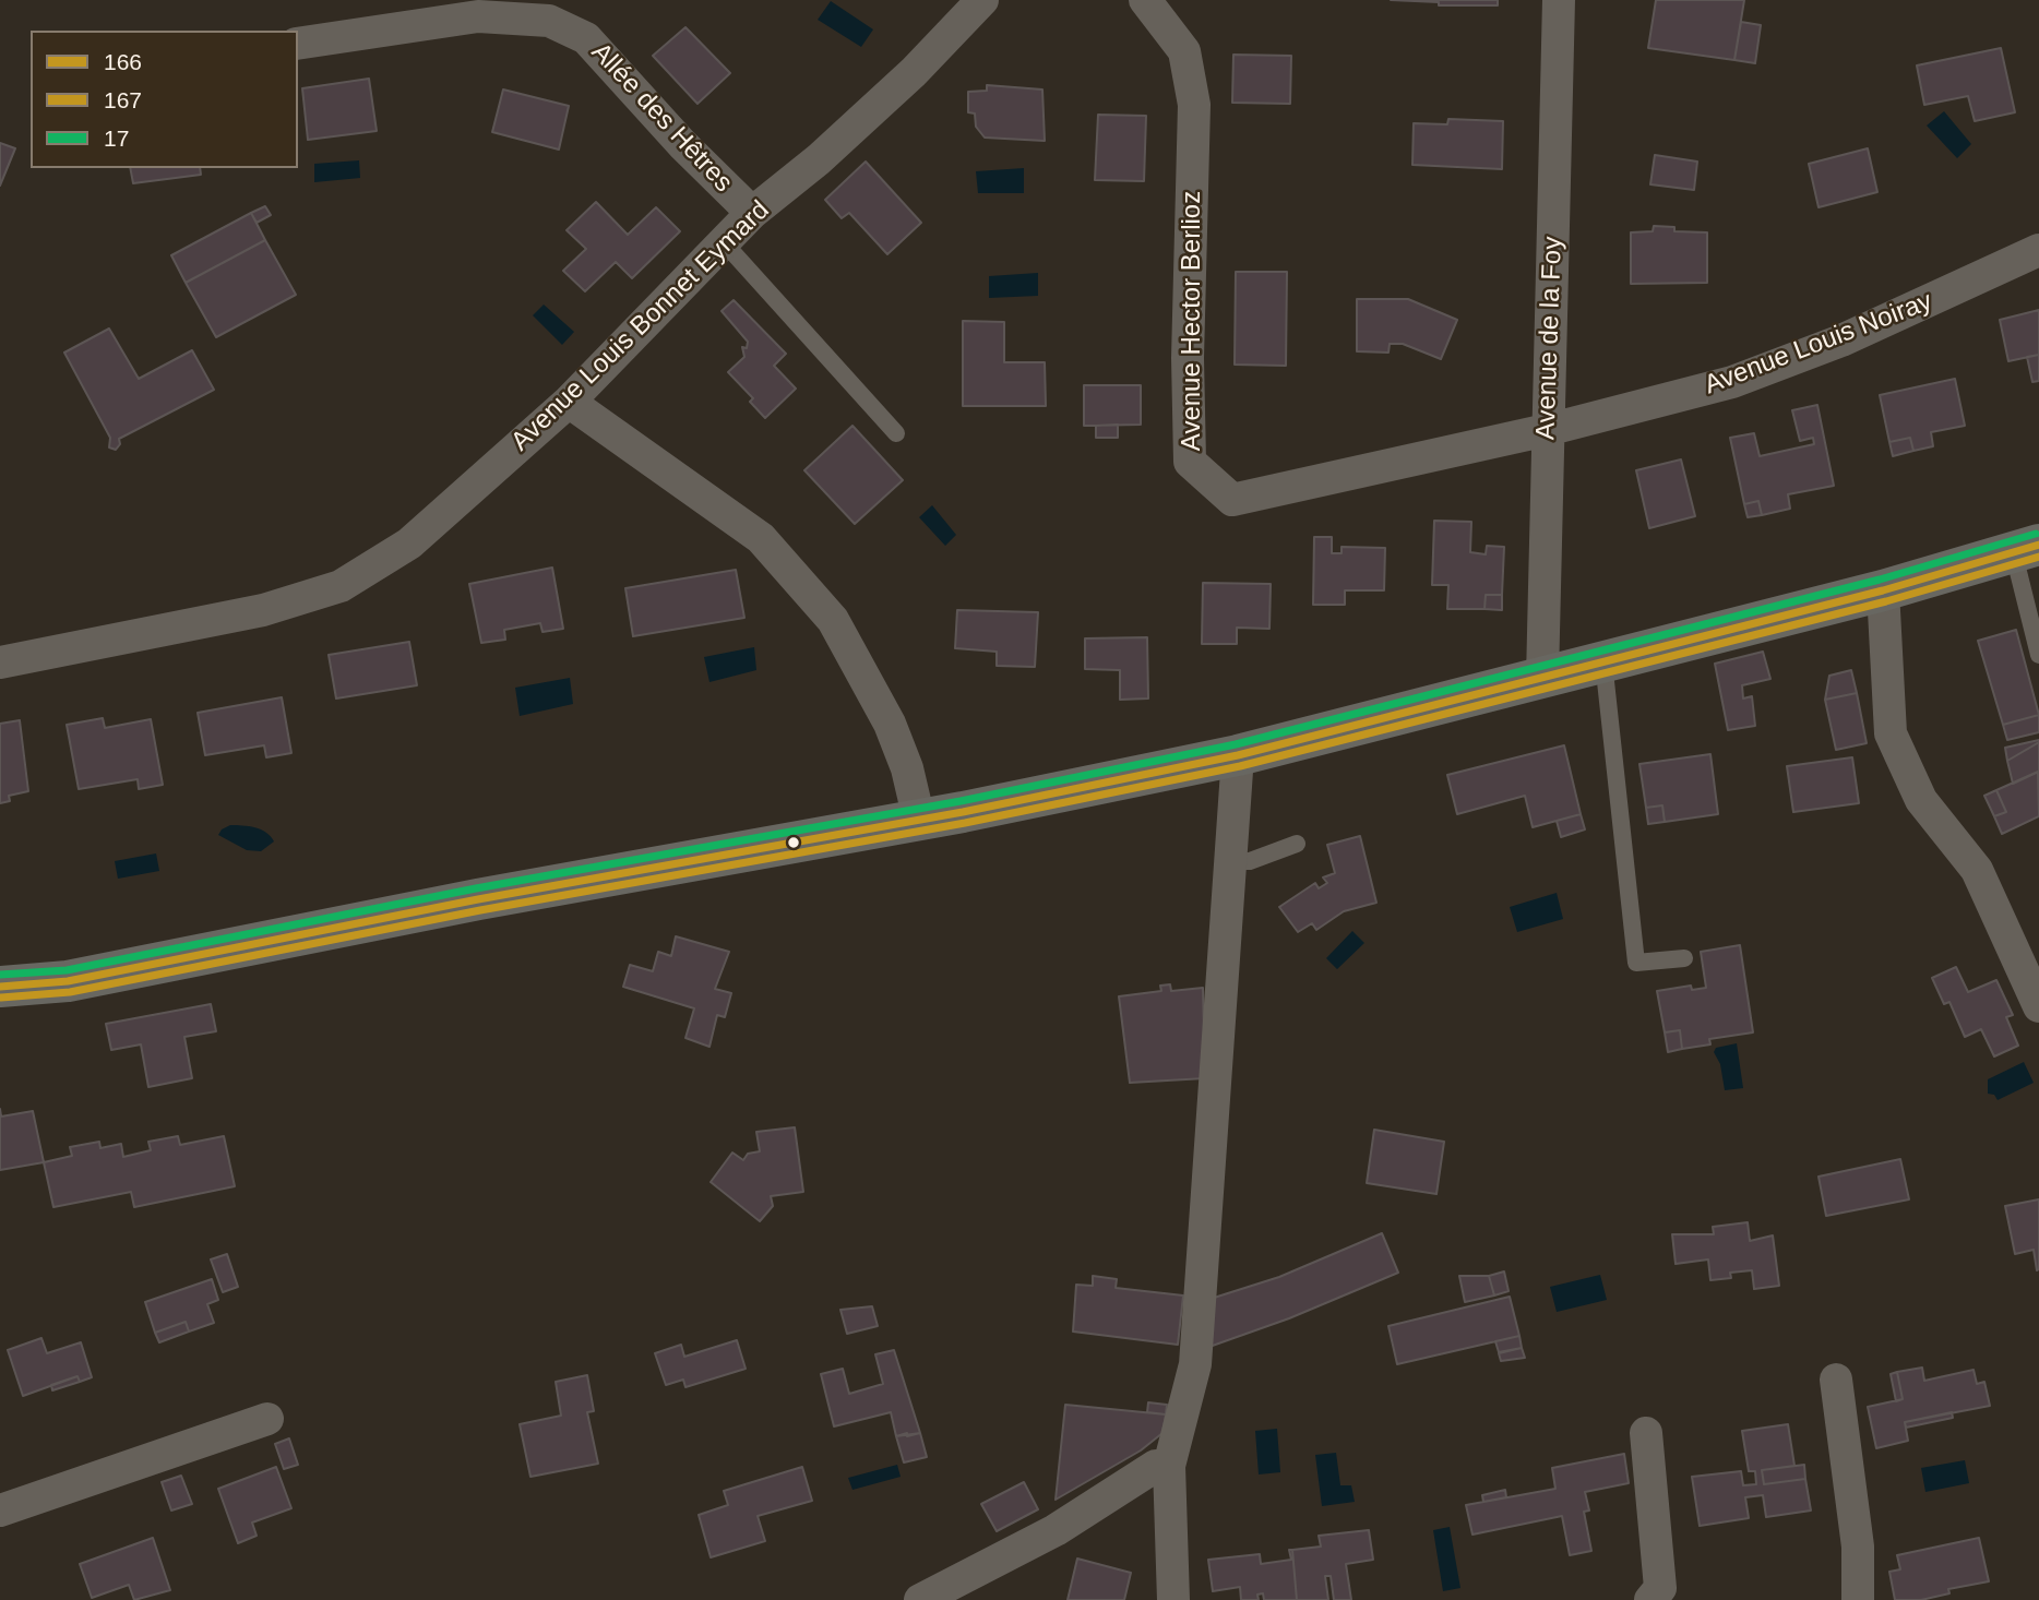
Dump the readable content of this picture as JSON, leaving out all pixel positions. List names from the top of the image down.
{
  "streets": {
    "street": [
      "Allée des Hêtres",
      "Avenue Hector Berlioz",
      "Avenue Louis Bonnet Eymard",
      "Avenue de la Foy",
      "Avenue Louis Noiray"
    ]
  },
  "crossings": [
    ["Allée des Hêtres", "Avenue Louis Bonnet Eymard"],
    ["Avenue Hector Berlioz", "Avenue de la Foy"],
    ["Avenue Hector Berlioz", "Avenue Louis Noiray"],
    ["Avenue de la Foy", "Avenue Louis Noiray"]
  ],
  "lines": ["transit line 17", "transit line 166", "transit line 167"],
  "legend": ["166", "167", "17"]
}
